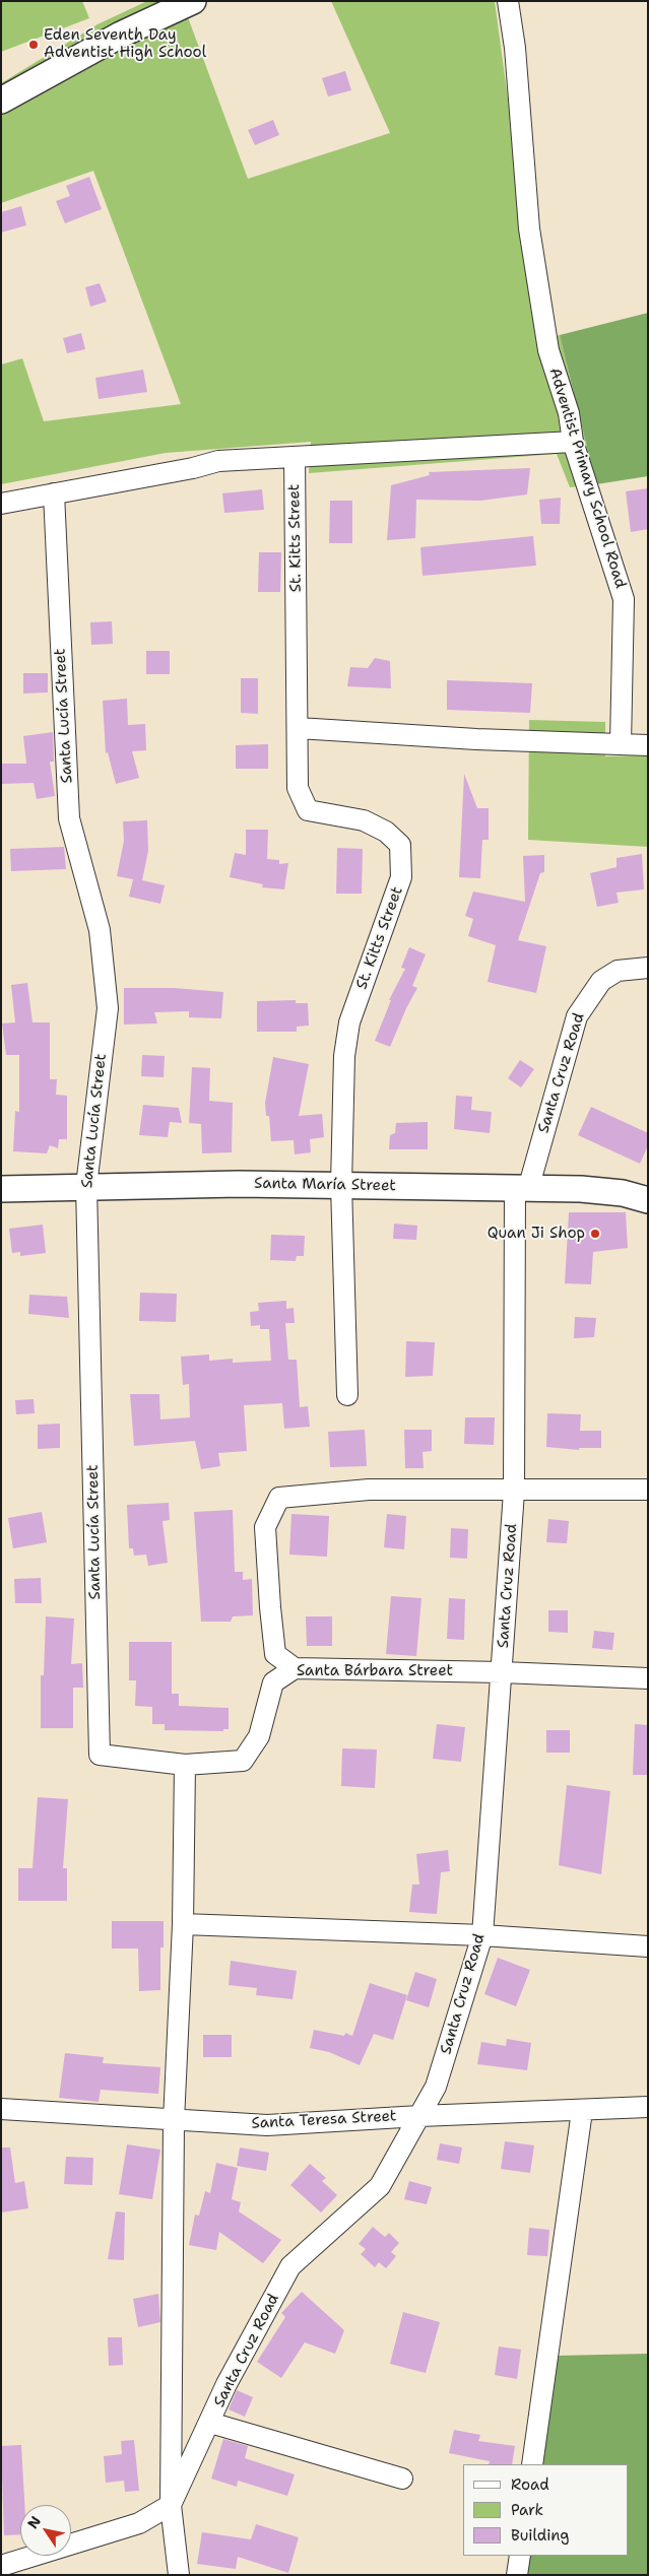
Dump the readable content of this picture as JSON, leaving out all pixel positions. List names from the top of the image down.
{
  "streets": {
    "street": [
      "Adventist Primary School Road",
      "St. Kitts Street",
      "Santa Lucía Street",
      "Santa Cruz Road",
      "Santa María Street",
      "Santa Bárbara Street",
      "Santa Teresa Street"
    ]
  },
  "crossings": [
    ["St. Kitts Street", "Santa María Street"],
    ["Santa Lucía Street", "Santa María Street"],
    ["Santa Cruz Road", "Santa María Street"],
    ["Santa Cruz Road", "Santa Bárbara Street"],
    ["Santa Cruz Road", "Santa Teresa Street"]
  ],
  "places": ["Eden Seventh Day Adventist High School", "Quan Ji Shop"],
  "legend": ["Road", "Park", "Building"],
  "north": "top left"
}
